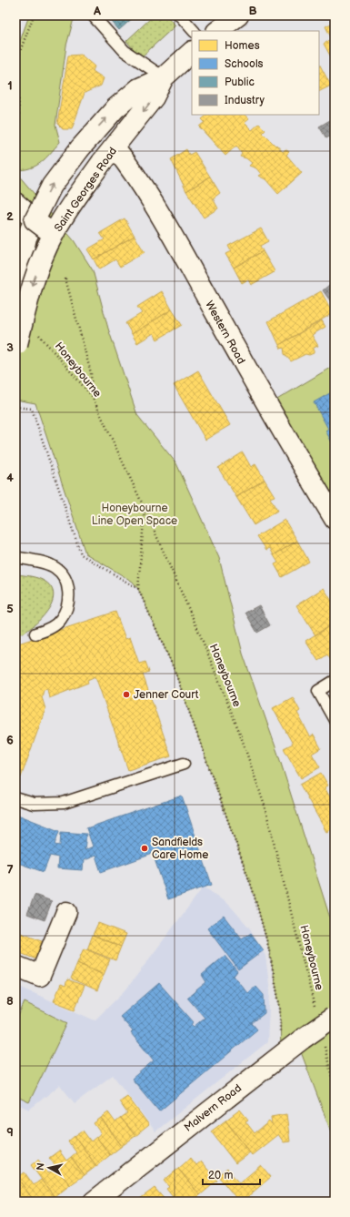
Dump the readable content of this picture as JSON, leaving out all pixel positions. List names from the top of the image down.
{
  "streets": {
    "street": ["Saint Georges Road", "Western Road", "Malvern Road"],
    "path": ["Honeybourne"]
  },
  "crossings": [
    ["Saint Georges Road", "Western Road"],
    ["Honeybourne", "Malvern Road"]
  ],
  "parks": ["Honeybourne Line Open Space"],
  "places": ["Jenner Court", "Sandfields Care Home"],
  "legend": [
    "Homes",
    "Schools",
    "Public",
    "Industry"
  ],
  "scale_bar": "20 m",
  "north": "left",
  "grid": {
    "columns": ["A", "B"],
    "rows": [
      "1",
      "2",
      "3",
      "4",
      "5",
      "6",
      "7",
      "8",
      "9"
    ]
  }
}
